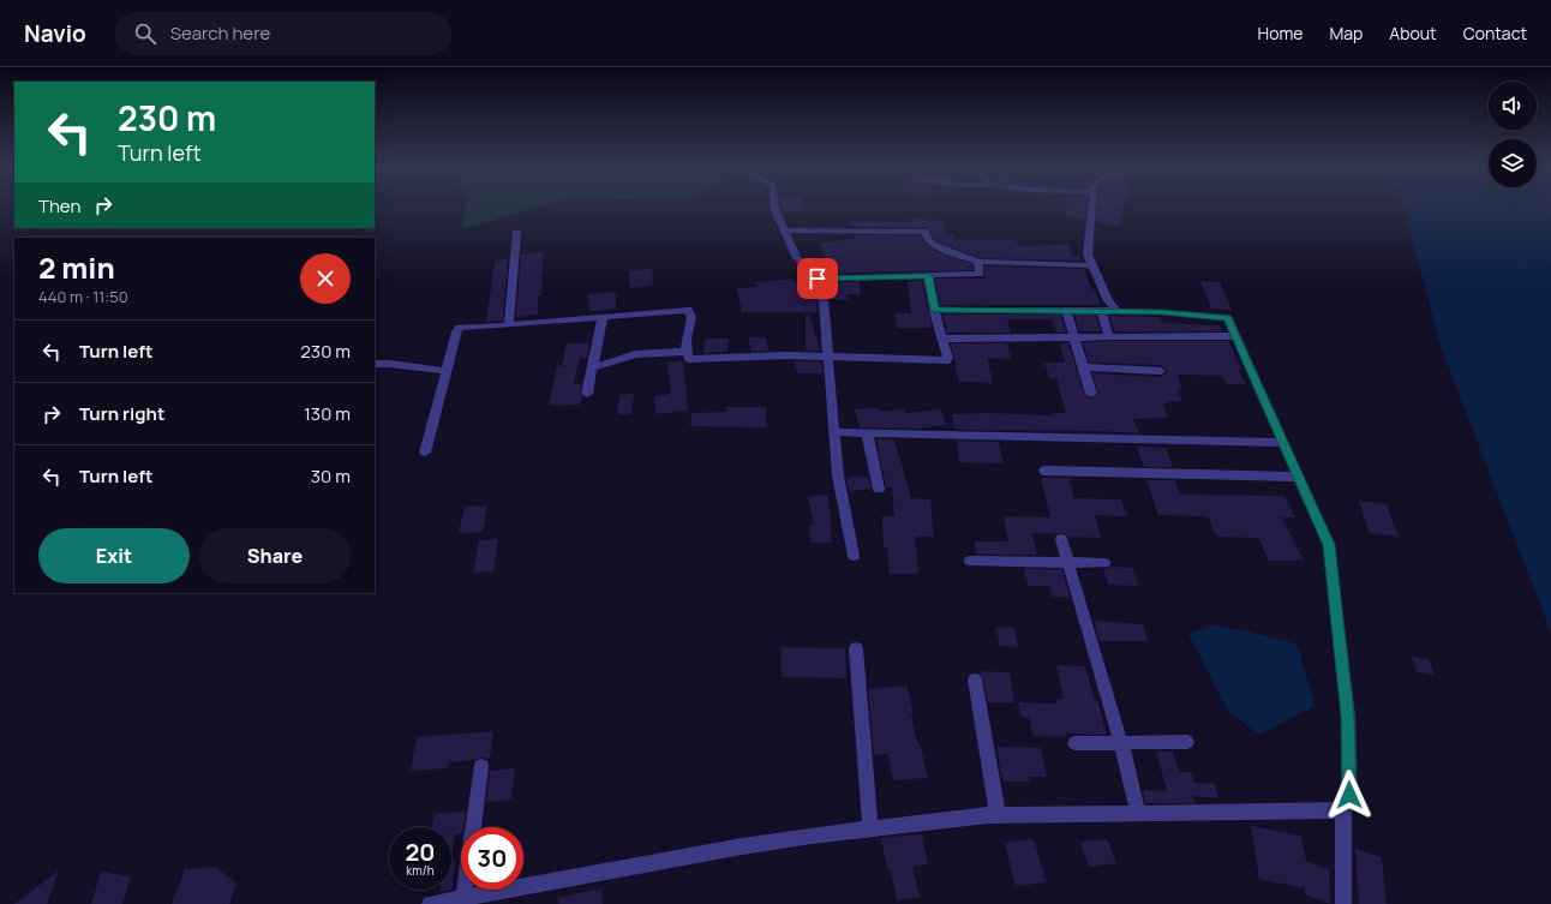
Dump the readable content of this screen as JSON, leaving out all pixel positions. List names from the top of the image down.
{
  "page": {
    "header": "Navio",
    "search": "Search here",
    "nav": [
      "Home",
      "Map",
      "About",
      "Contact"
    ],
    "turn": ["230 m", "Turn left"],
    "then": "Then",
    "heading": ["2 min", "440 m · 11:50"],
    "list": [
      {
        "name": "Turn left",
        "value": "230 m"
      },
      {
        "name": "Turn right",
        "value": "130 m"
      },
      {
        "name": "Turn left",
        "value": "30 m"
      }
    ],
    "buttons": ["Exit", "Share"],
    "speed": "20 km/h",
    "limit": "30"
  }
}
